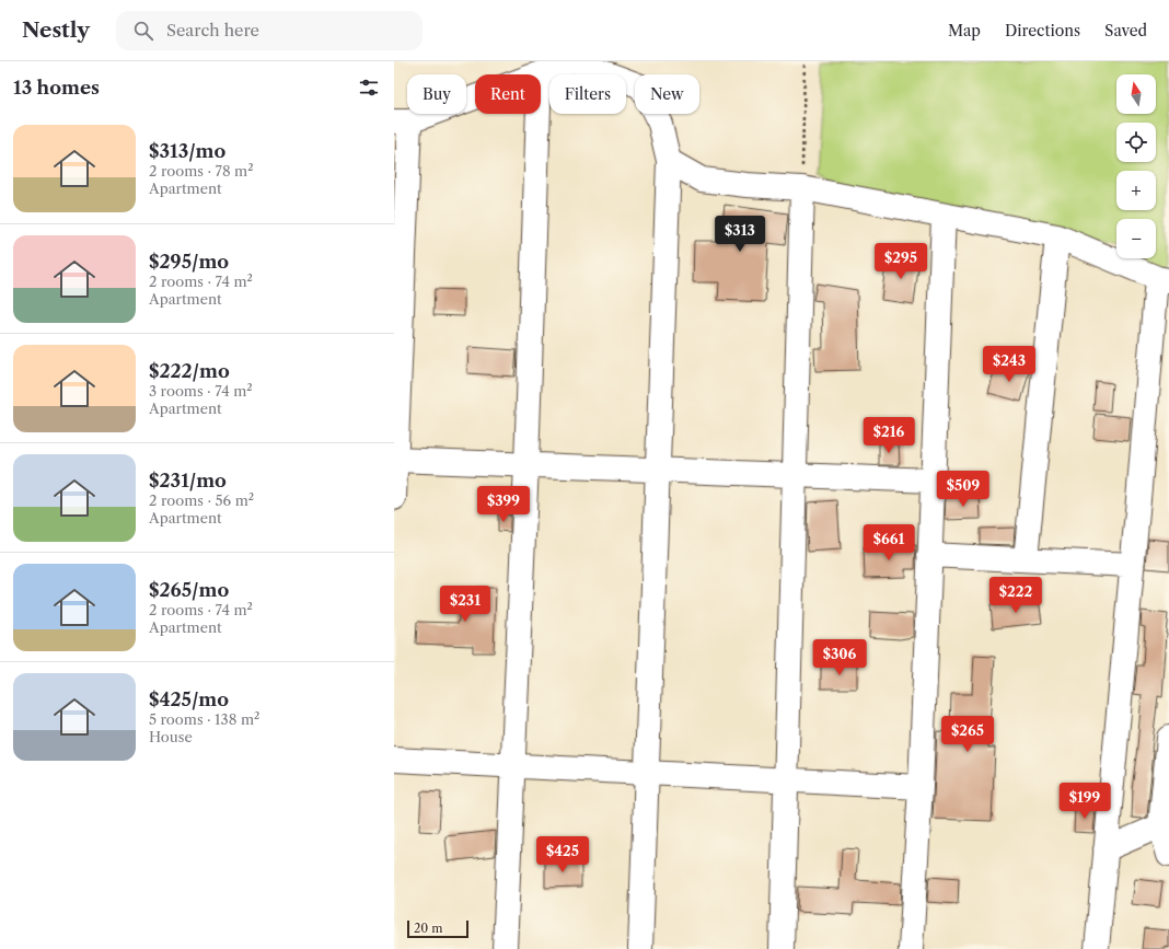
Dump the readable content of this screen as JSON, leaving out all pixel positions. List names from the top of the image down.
{
  "scale_bar": "20 m",
  "north": "top",
  "page": {
    "header": "Nestly",
    "search": "Search here",
    "nav": ["Map", "Directions", "Saved"],
    "heading": "13 homes",
    "map_buttons": ["+", "−"],
    "chip": [
      "Buy",
      "Rent",
      "Filters",
      "New"
    ],
    "list": [
      {
        "name": "$313/mo",
        "note": "2 rooms · 78 m² · Apartment"
      },
      {
        "name": "$295/mo",
        "note": "2 rooms · 74 m² · Apartment"
      },
      {
        "name": "$222/mo",
        "note": "3 rooms · 74 m² · Apartment"
      },
      {
        "name": "$231/mo",
        "note": "2 rooms · 56 m² · Apartment"
      },
      {
        "name": "$265/mo",
        "note": "2 rooms · 74 m² · Apartment"
      },
      {
        "name": "$425/mo",
        "note": "5 rooms · 138 m² · House"
      }
    ],
    "price": [
      "$313",
      "$295",
      "$243",
      "$216",
      "$509",
      "$399",
      "$661",
      "$222",
      "$231",
      "$306",
      "$265",
      "$199",
      "$425"
    ],
    "scale": "20 m"
  }
}
